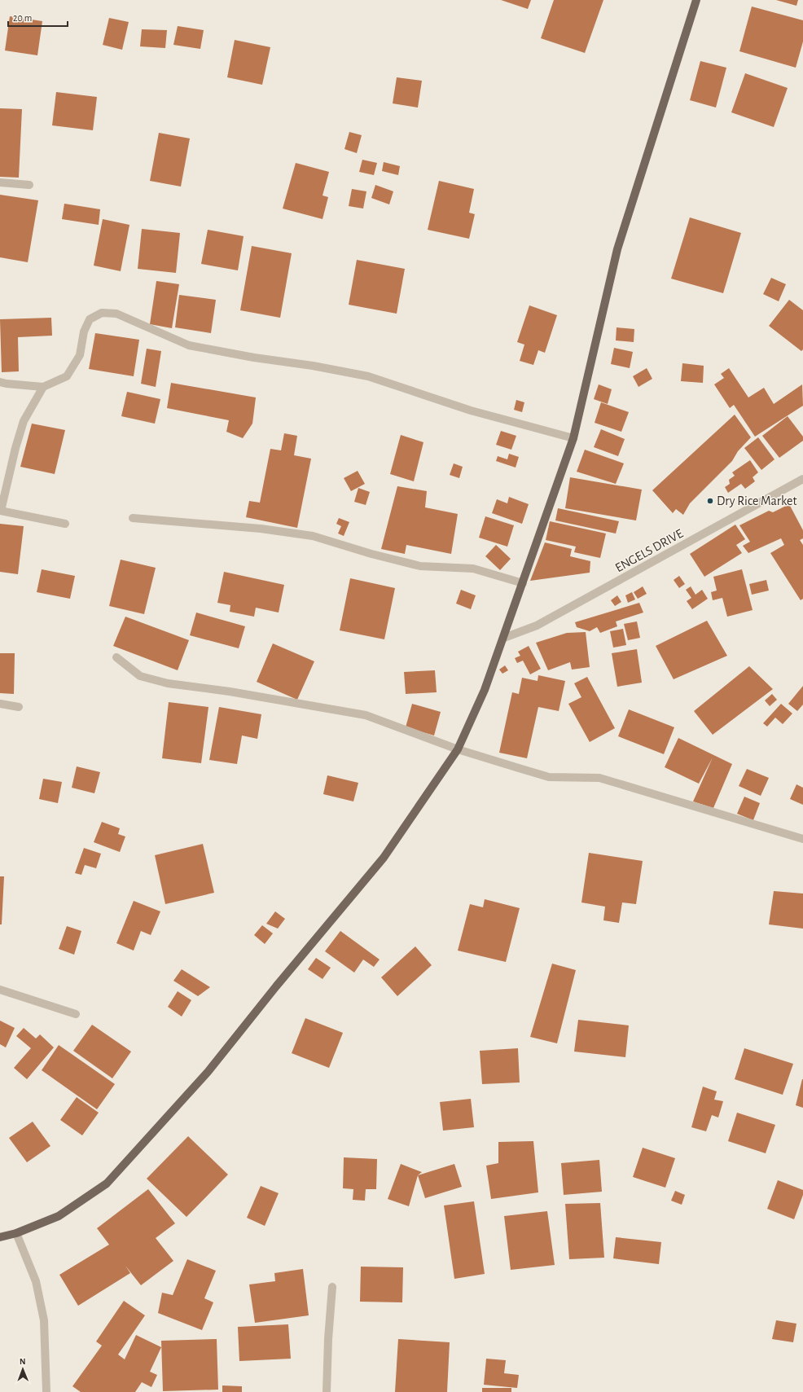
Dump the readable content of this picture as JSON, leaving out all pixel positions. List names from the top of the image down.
{
  "streets": {
    "street": ["ENGELS DRIVE"]
  },
  "places": ["Dry Rice Market"],
  "scale_bar": "20 m",
  "north": "top"
}
